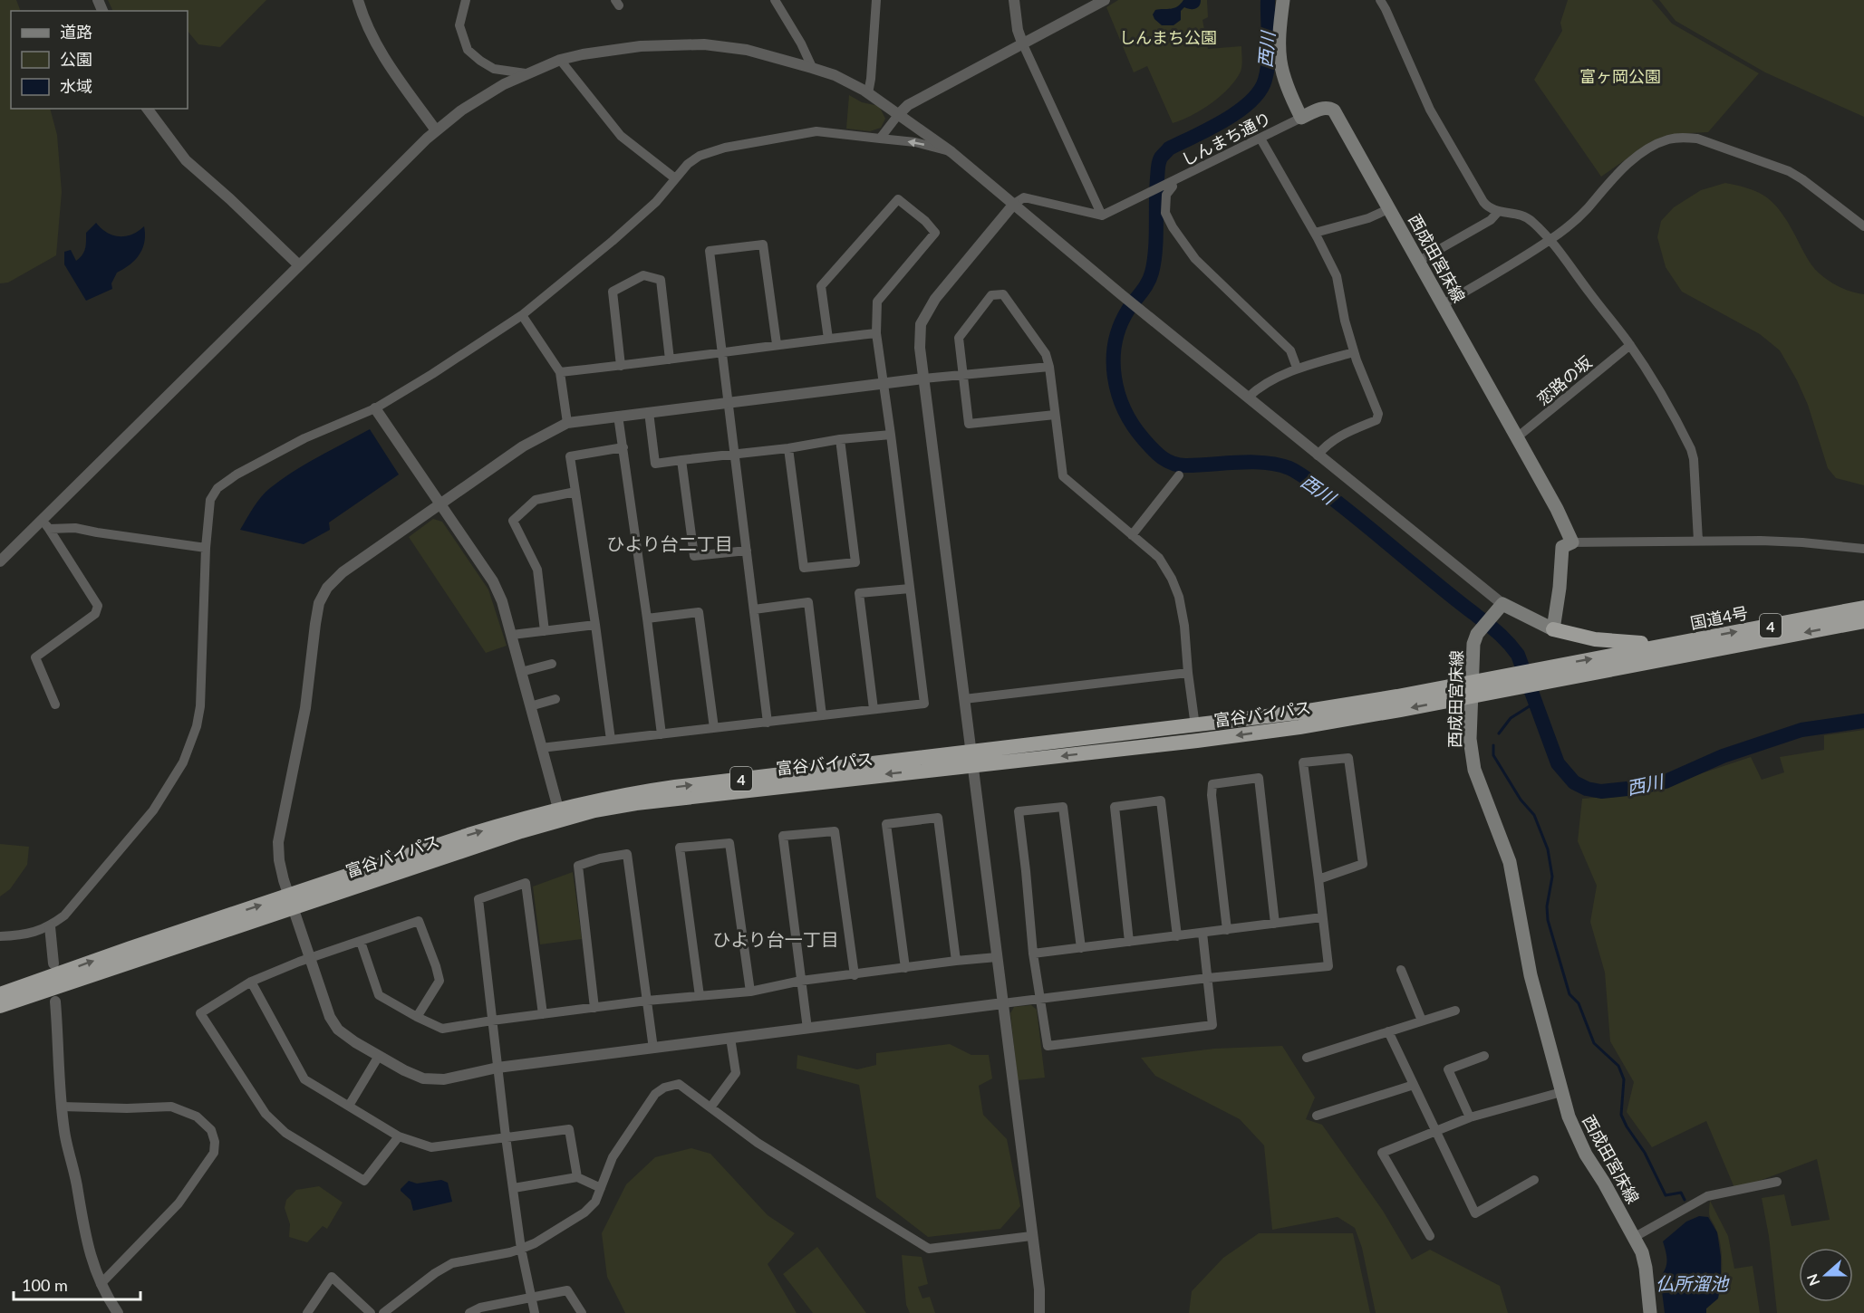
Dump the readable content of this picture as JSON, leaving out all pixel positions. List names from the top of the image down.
{
  "streets": {
    "highway": ["国道4号", "4", "富谷バイパス"],
    "main road": ["西成田宮床線"],
    "street": ["しんまち通り", "恋路の坂"]
  },
  "crossings": [
    ["しんまち通り", "西成田宮床線"],
    ["西成田宮床線", "恋路の坂"],
    ["西成田宮床線", "富谷バイパス"],
    ["国道4号", "富谷バイパス"]
  ],
  "districts": ["ひより台二丁目", "ひより台一丁目"],
  "water": ["西川", "仏所溜池"],
  "parks": ["しんまち公園", "富ヶ岡公園"],
  "legend": ["道路", "公園", "水域"],
  "scale_bar": "100 m",
  "north": "left"
}
